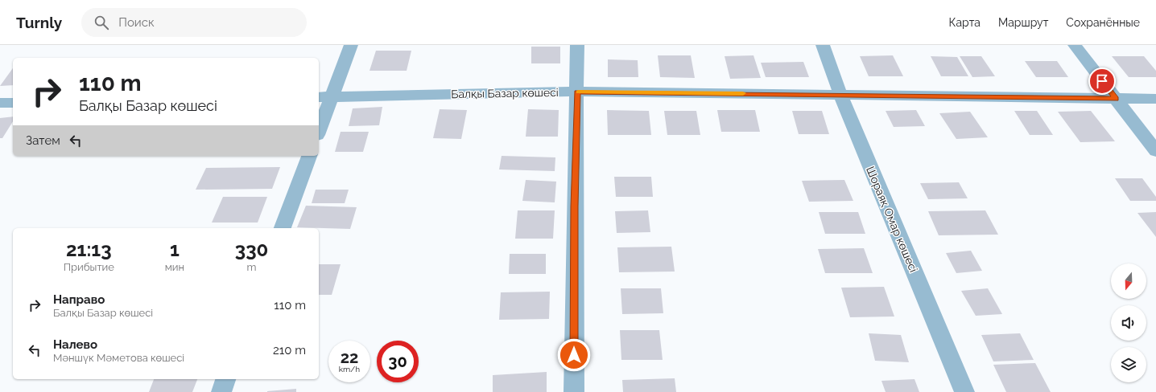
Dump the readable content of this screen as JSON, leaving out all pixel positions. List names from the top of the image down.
{
  "streets": {
    "street": ["Балқы Базар көшесі", "Шораяқ Омар көшесі"]
  },
  "crossings": [
    ["Балқы Базар көшесі", "Шораяқ Омар көшесі"]
  ],
  "north": "bottom",
  "page": {
    "header": "Turnly",
    "search": "Поиск",
    "nav": ["Карта", "Маршрут", "Сохранённые"],
    "turn": ["110 m", "Балқы Базар көшесі"],
    "then": "Затем",
    "eta": [
      "21:13",
      "Прибытие",
      "1",
      "мин",
      "330",
      "m"
    ],
    "list": [
      {
        "name": "Направо",
        "note": "Балқы Базар көшесі",
        "value": "110 m"
      },
      {
        "name": "Налево",
        "note": "Мәншүк Мәметова көшесі",
        "value": "210 m"
      }
    ],
    "speed": "22 km/h",
    "limit": "30"
  }
}
